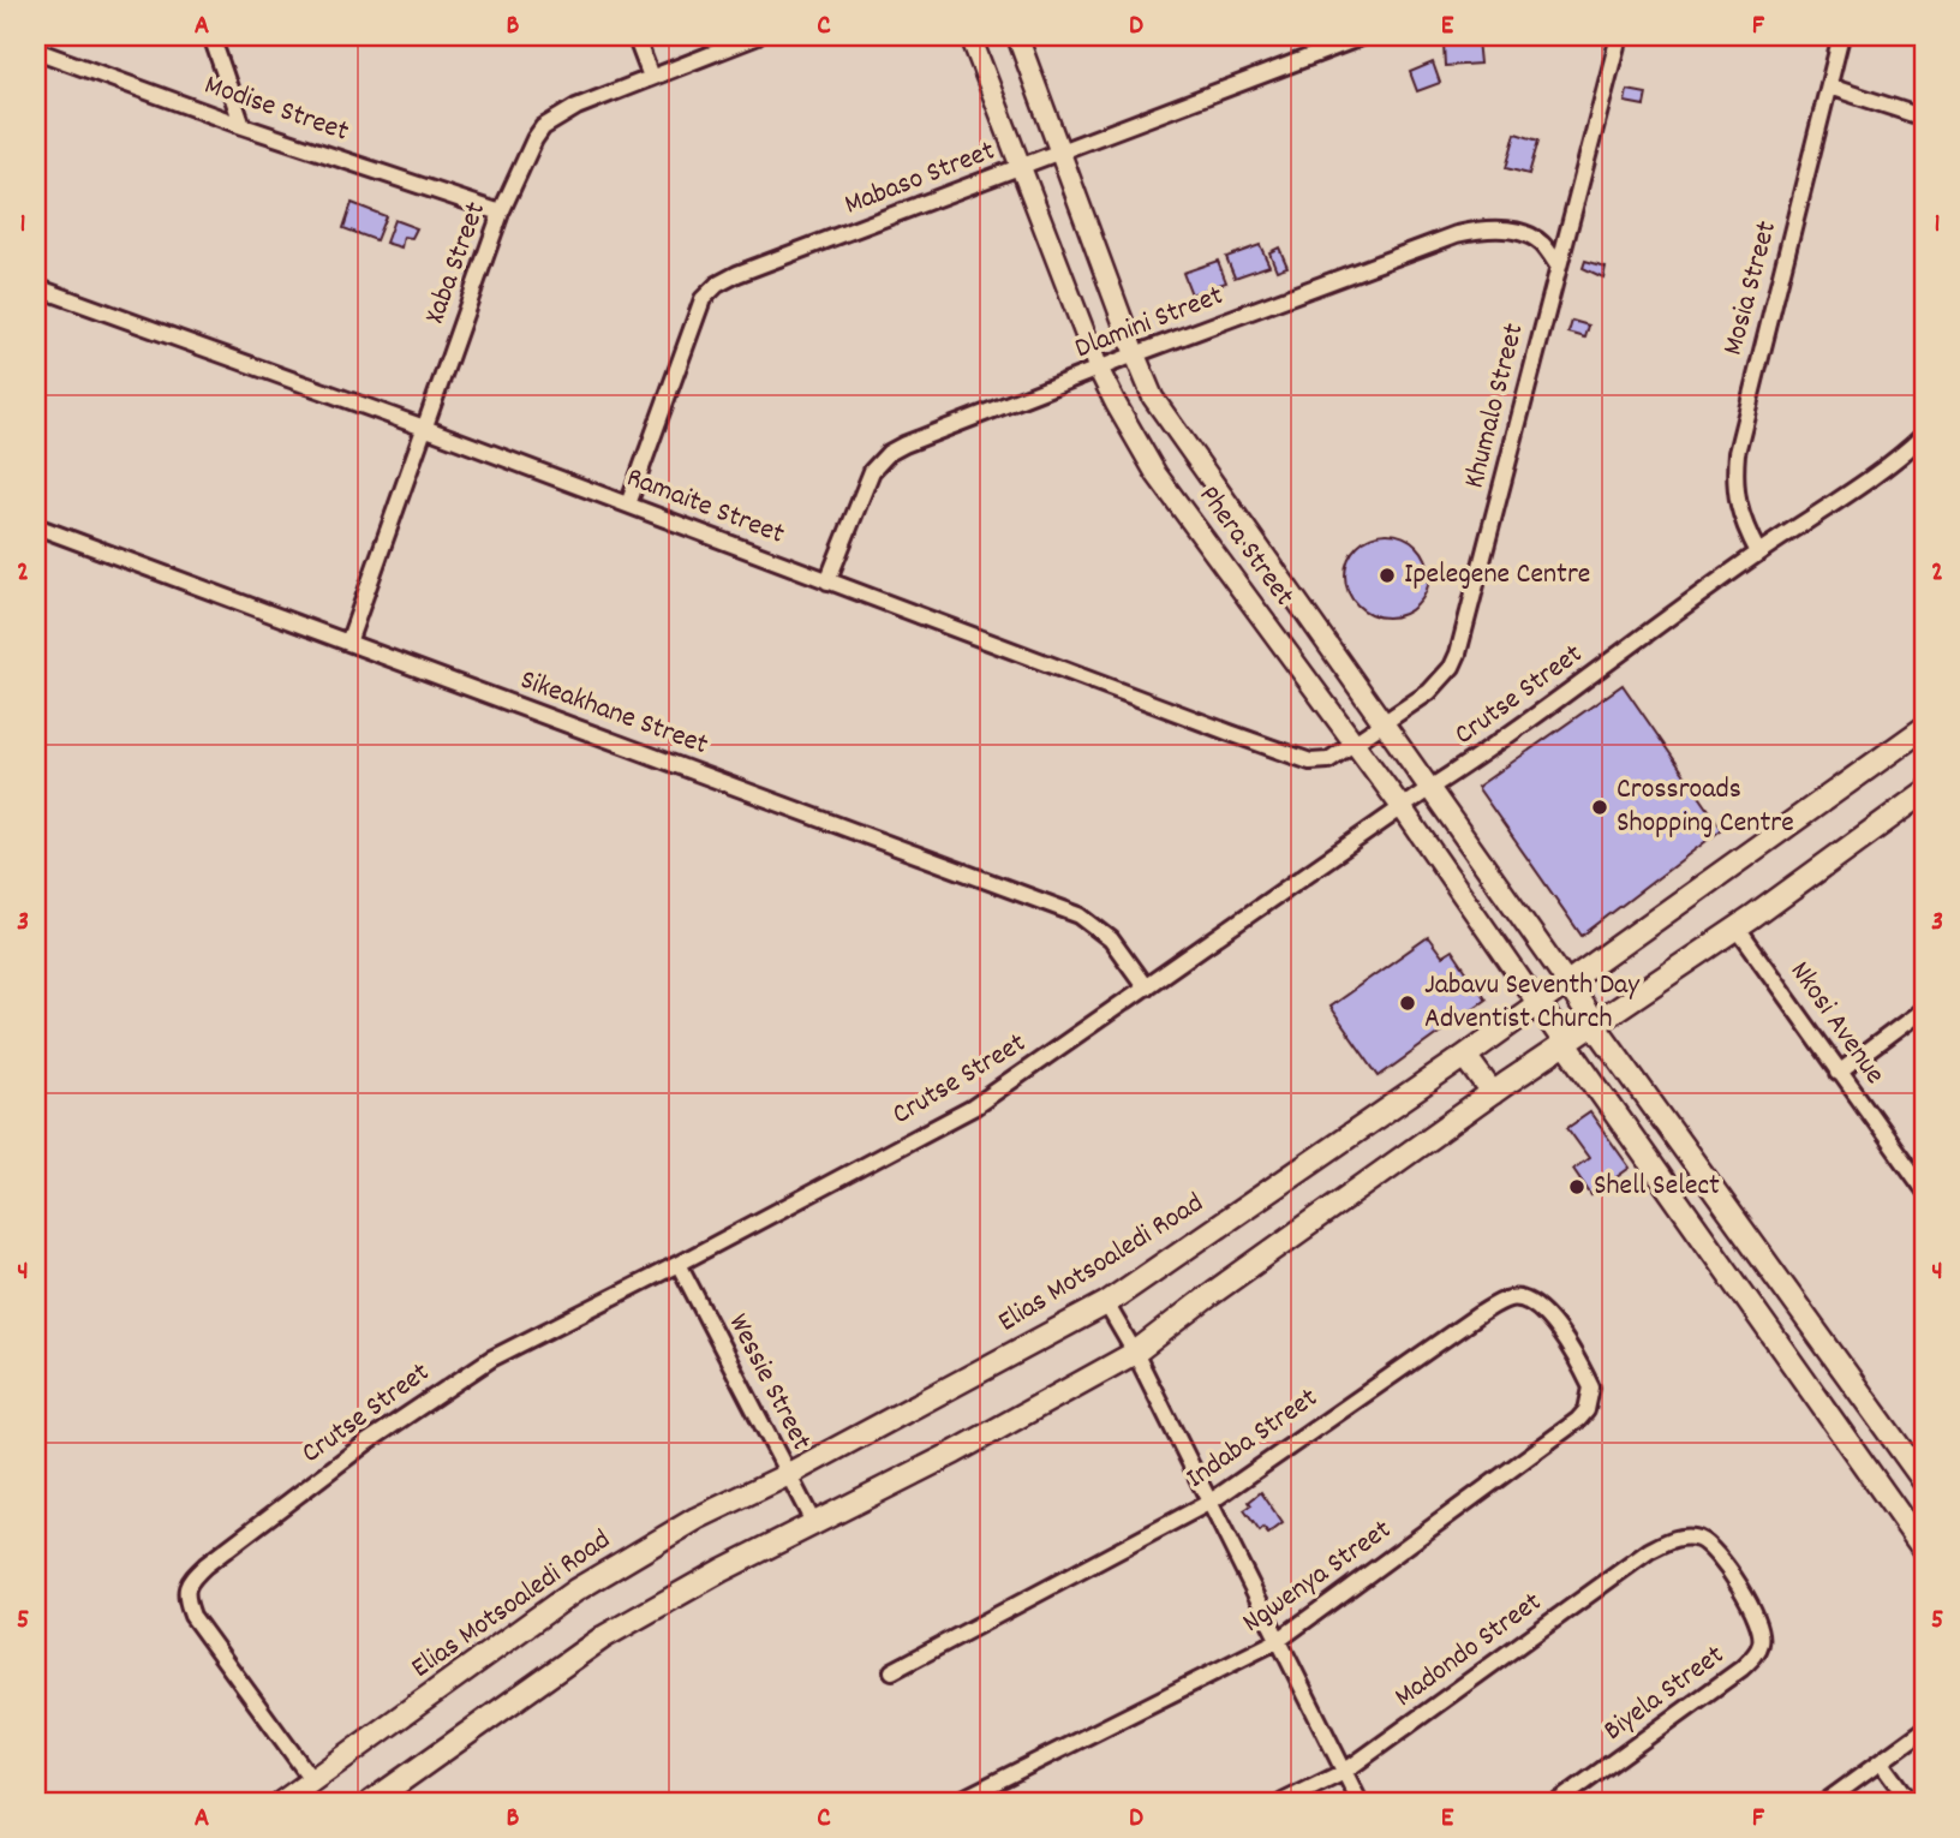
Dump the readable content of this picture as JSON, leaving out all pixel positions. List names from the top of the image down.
{
  "streets": {
    "main road": ["Phera Street", "Elias Motsoaledi Road"],
    "street": [
      "Modise Street",
      "Mabaso Street",
      "Xaba Street",
      "Mosia Street",
      "Dlamini Street",
      "Khumalo Street",
      "Ramaite Street",
      "Crutse Street",
      "Sikeakhane Street",
      "Nkosi Avenue",
      "Wessie Street",
      "Indaba Street",
      "Ngwenya Street",
      "Madondo Street",
      "Biyela Street"
    ]
  },
  "crossings": [
    ["Modise Street", "Xaba Street"],
    ["Mabaso Street", "Ramaite Street"],
    ["Mabaso Street", "Phera Street"],
    ["Xaba Street", "Ramaite Street"],
    ["Xaba Street", "Sikeakhane Street"],
    ["Mosia Street", "Crutse Street"],
    ["Dlamini Street", "Khumalo Street"],
    ["Dlamini Street", "Ramaite Street"],
    ["Dlamini Street", "Phera Street"],
    ["Khumalo Street", "Ramaite Street"],
    ["Khumalo Street", "Phera Street"],
    ["Ramaite Street", "Phera Street"],
    ["Phera Street", "Crutse Street"],
    ["Phera Street", "Elias Motsoaledi Road"],
    ["Crutse Street", "Sikeakhane Street"],
    ["Crutse Street", "Elias Motsoaledi Road"],
    ["Crutse Street", "Wessie Street"],
    ["Elias Motsoaledi Road", "Wessie Street"],
    ["Indaba Street", "Ngwenya Street"],
    ["Madondo Street", "Biyela Street"]
  ],
  "places": [
    "Ipelegene Centre",
    "Crossroads Shopping Centre",
    "Jabavu Seventh Day Adventist Church",
    "Shell Select"
  ],
  "grid": {
    "columns": [
      "A",
      "B",
      "C",
      "D",
      "E",
      "F"
    ],
    "rows": [
      "1",
      "2",
      "3",
      "4",
      "5"
    ]
  }
}
